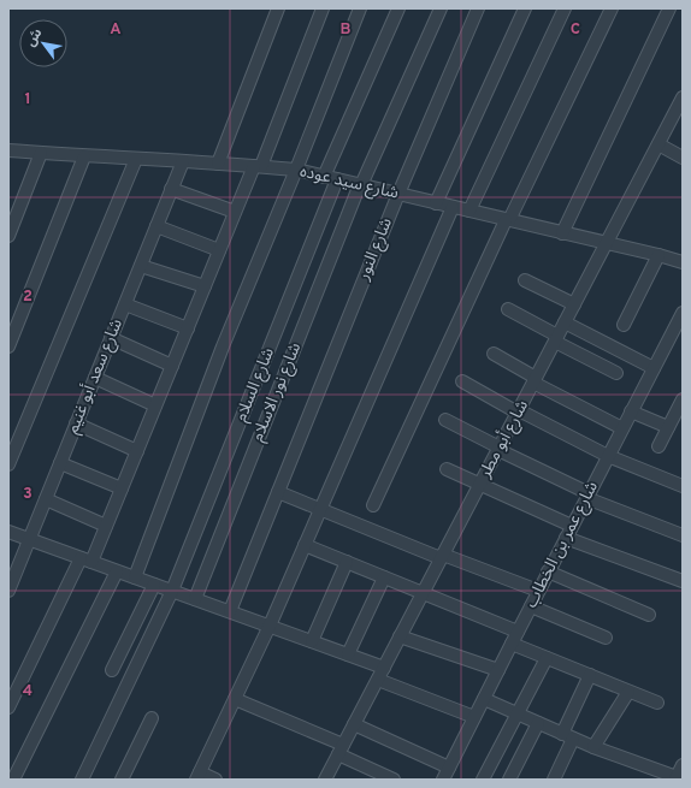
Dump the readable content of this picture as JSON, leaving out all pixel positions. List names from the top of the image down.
{
  "streets": {
    "street": [
      "شارع سيد عوده",
      "شارع النور",
      "شارع سعد أبو غنيم",
      "شارع السلام",
      "شارع نور الاسلام",
      "شارع أبو مطر",
      "شارع عمر بن الخطاب"
    ]
  },
  "crossings": [
    ["شارع سيد عوده", "شارع النور"],
    ["شارع سيد عوده", "شارع سعد أبو غنيم"],
    ["شارع سيد عوده", "شارع السلام"],
    ["شارع سيد عوده", "شارع نور الاسلام"],
    ["شارع سيد عوده", "شارع أبو مطر"]
  ],
  "north": "top left",
  "grid": {
    "columns": ["A", "B", "C"],
    "rows": [
      "1",
      "2",
      "3",
      "4"
    ]
  }
}
